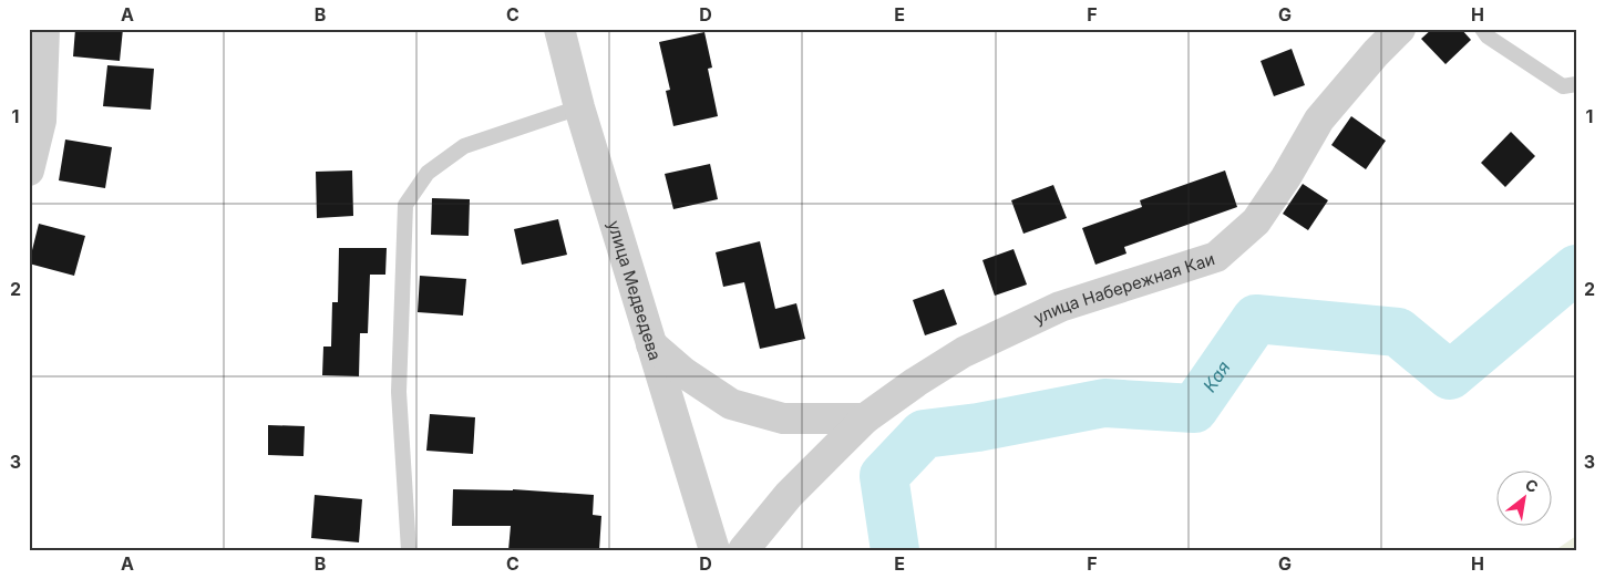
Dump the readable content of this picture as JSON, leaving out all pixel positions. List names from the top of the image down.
{
  "streets": {
    "street": ["улица Набережная Каи", "улица Медведева"]
  },
  "water": ["Кая"],
  "north": "top right",
  "grid": {
    "columns": [
      "A",
      "B",
      "C",
      "D",
      "E",
      "F",
      "G",
      "H"
    ],
    "rows": ["1", "2", "3"]
  }
}
